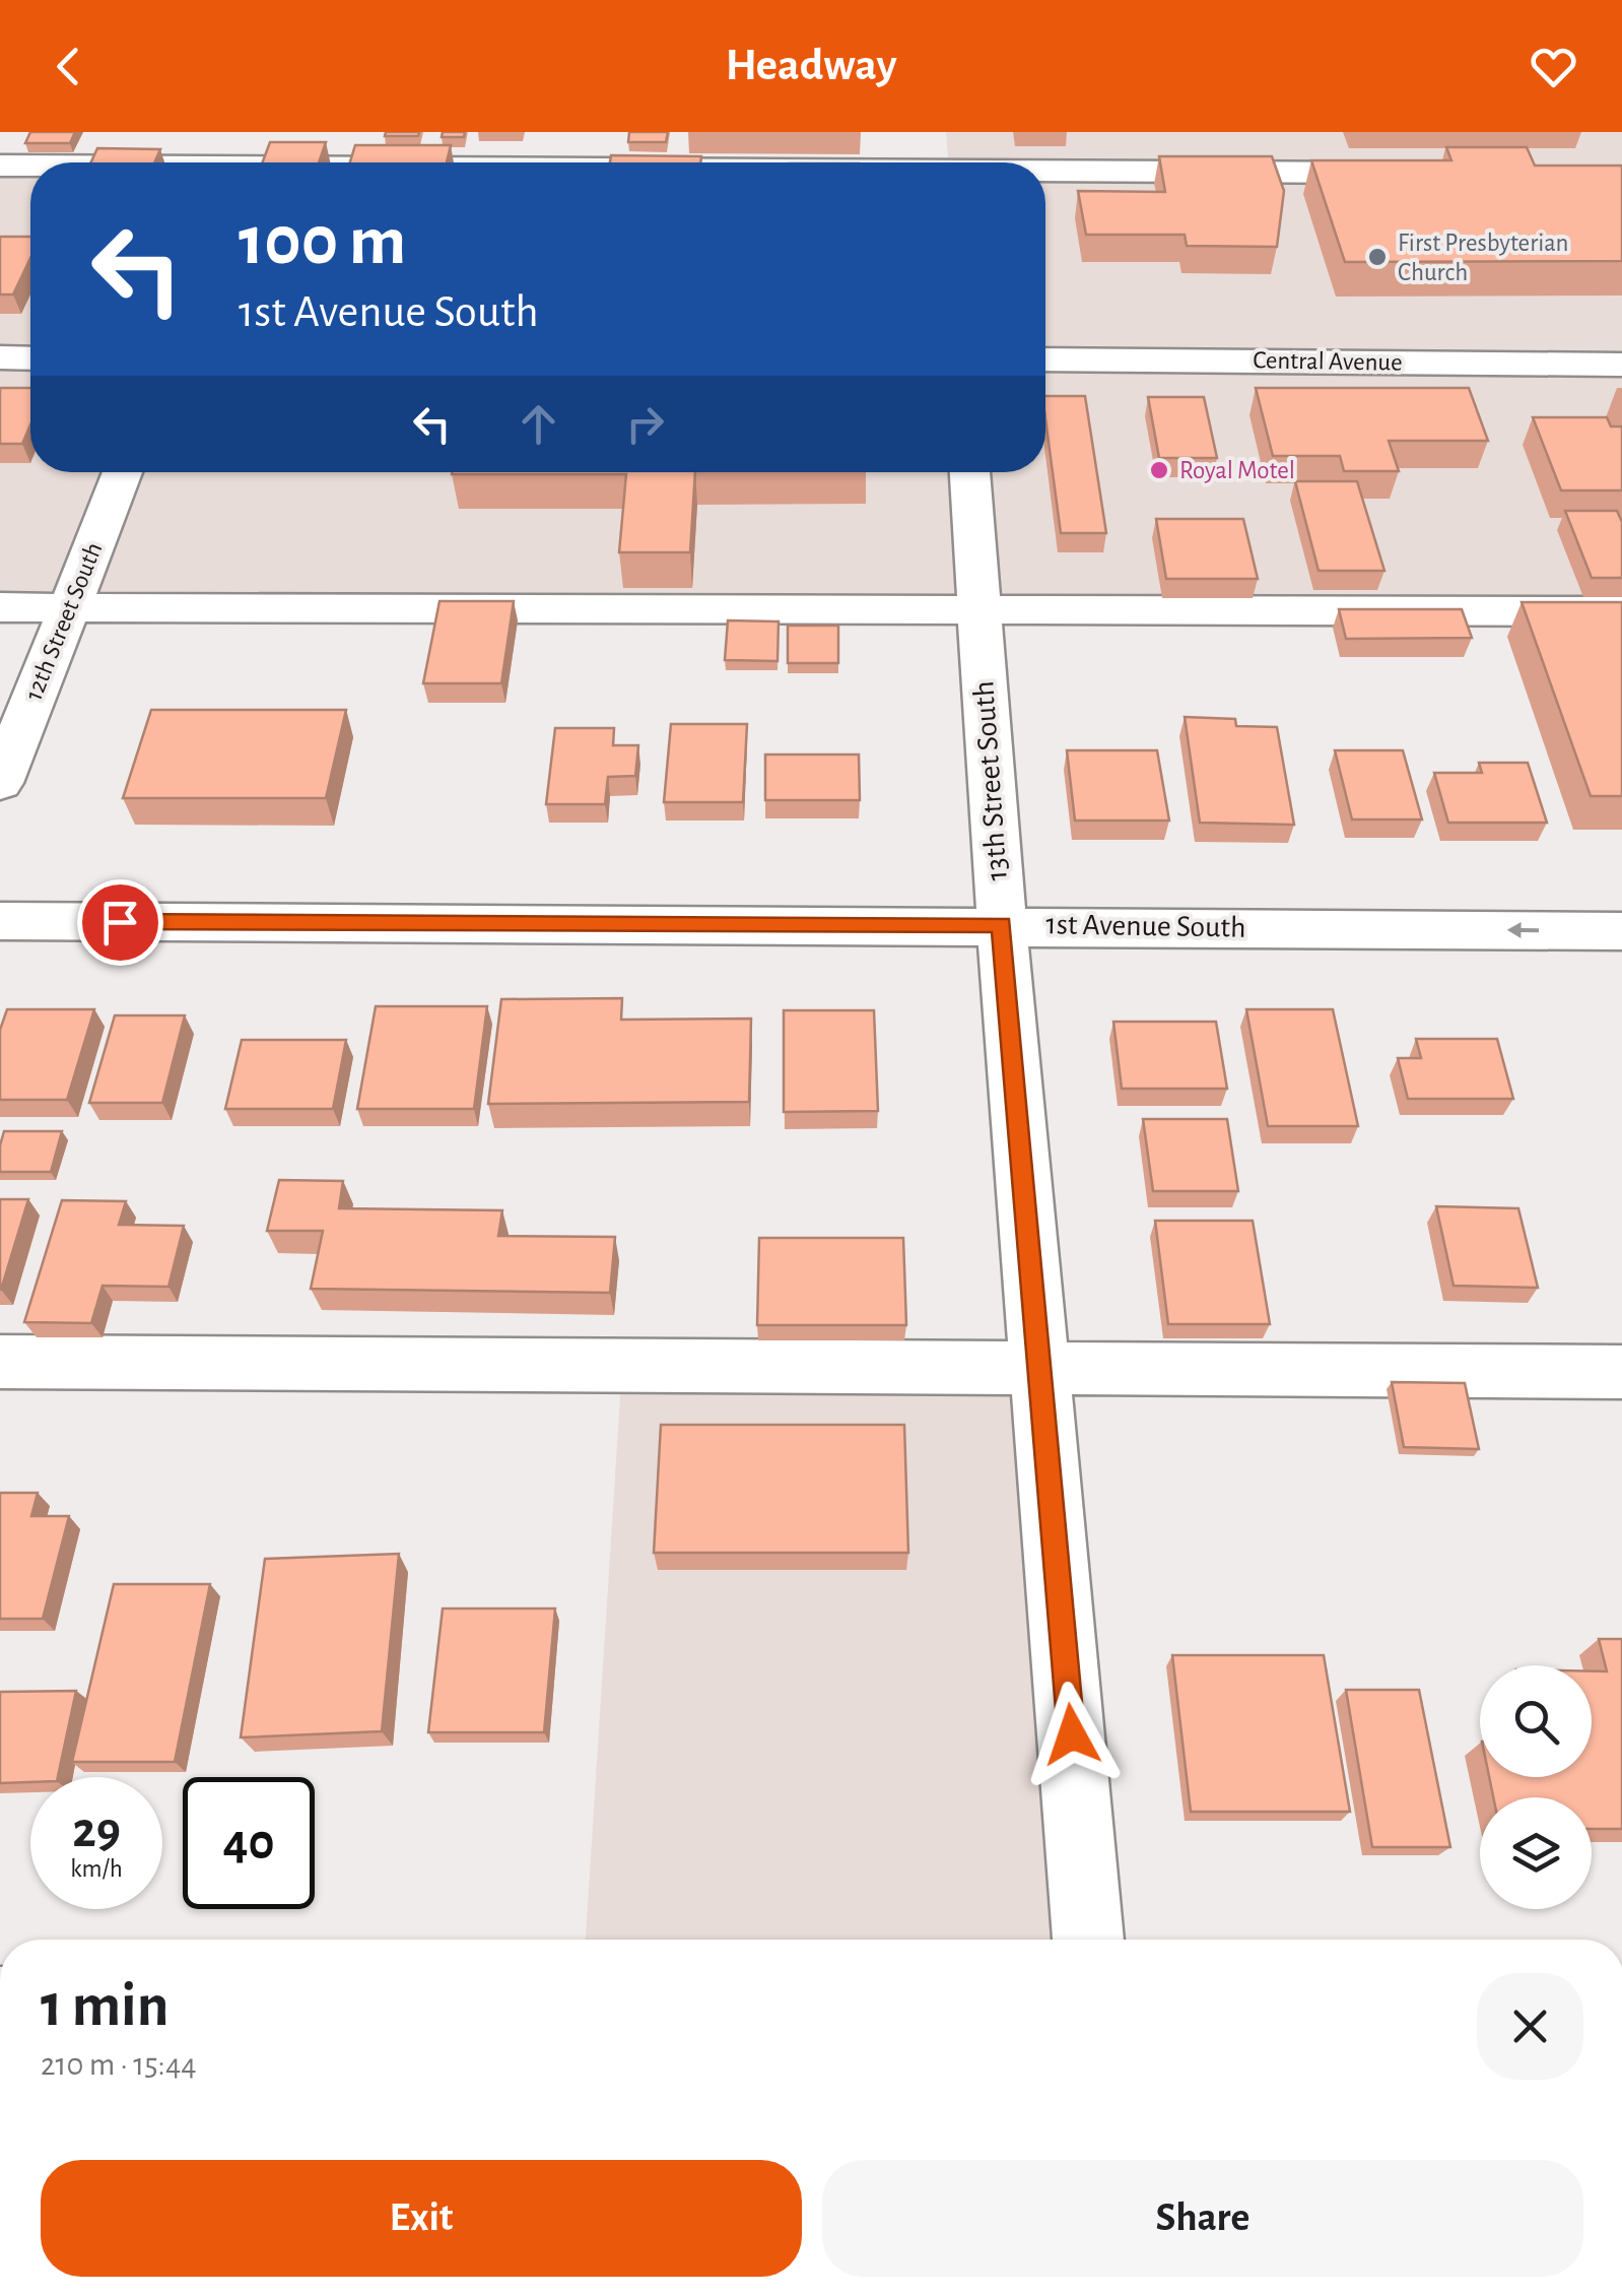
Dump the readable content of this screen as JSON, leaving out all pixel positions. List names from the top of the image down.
{
  "streets": {
    "street": [
      "Central Avenue",
      "12th Street South",
      "13th Street South",
      "1st Avenue South"
    ]
  },
  "crossings": [
    ["13th Street South", "1st Avenue South"]
  ],
  "places": ["First Presbyterian Church", "Royal Motel"],
  "page": {
    "header": "Headway",
    "turn": ["100 m", "1st Avenue South"],
    "speed": "29 km/h",
    "limit": "40",
    "heading": ["1 min", "210 m · 15:44"],
    "buttons": ["Exit", "Share"]
  }
}
